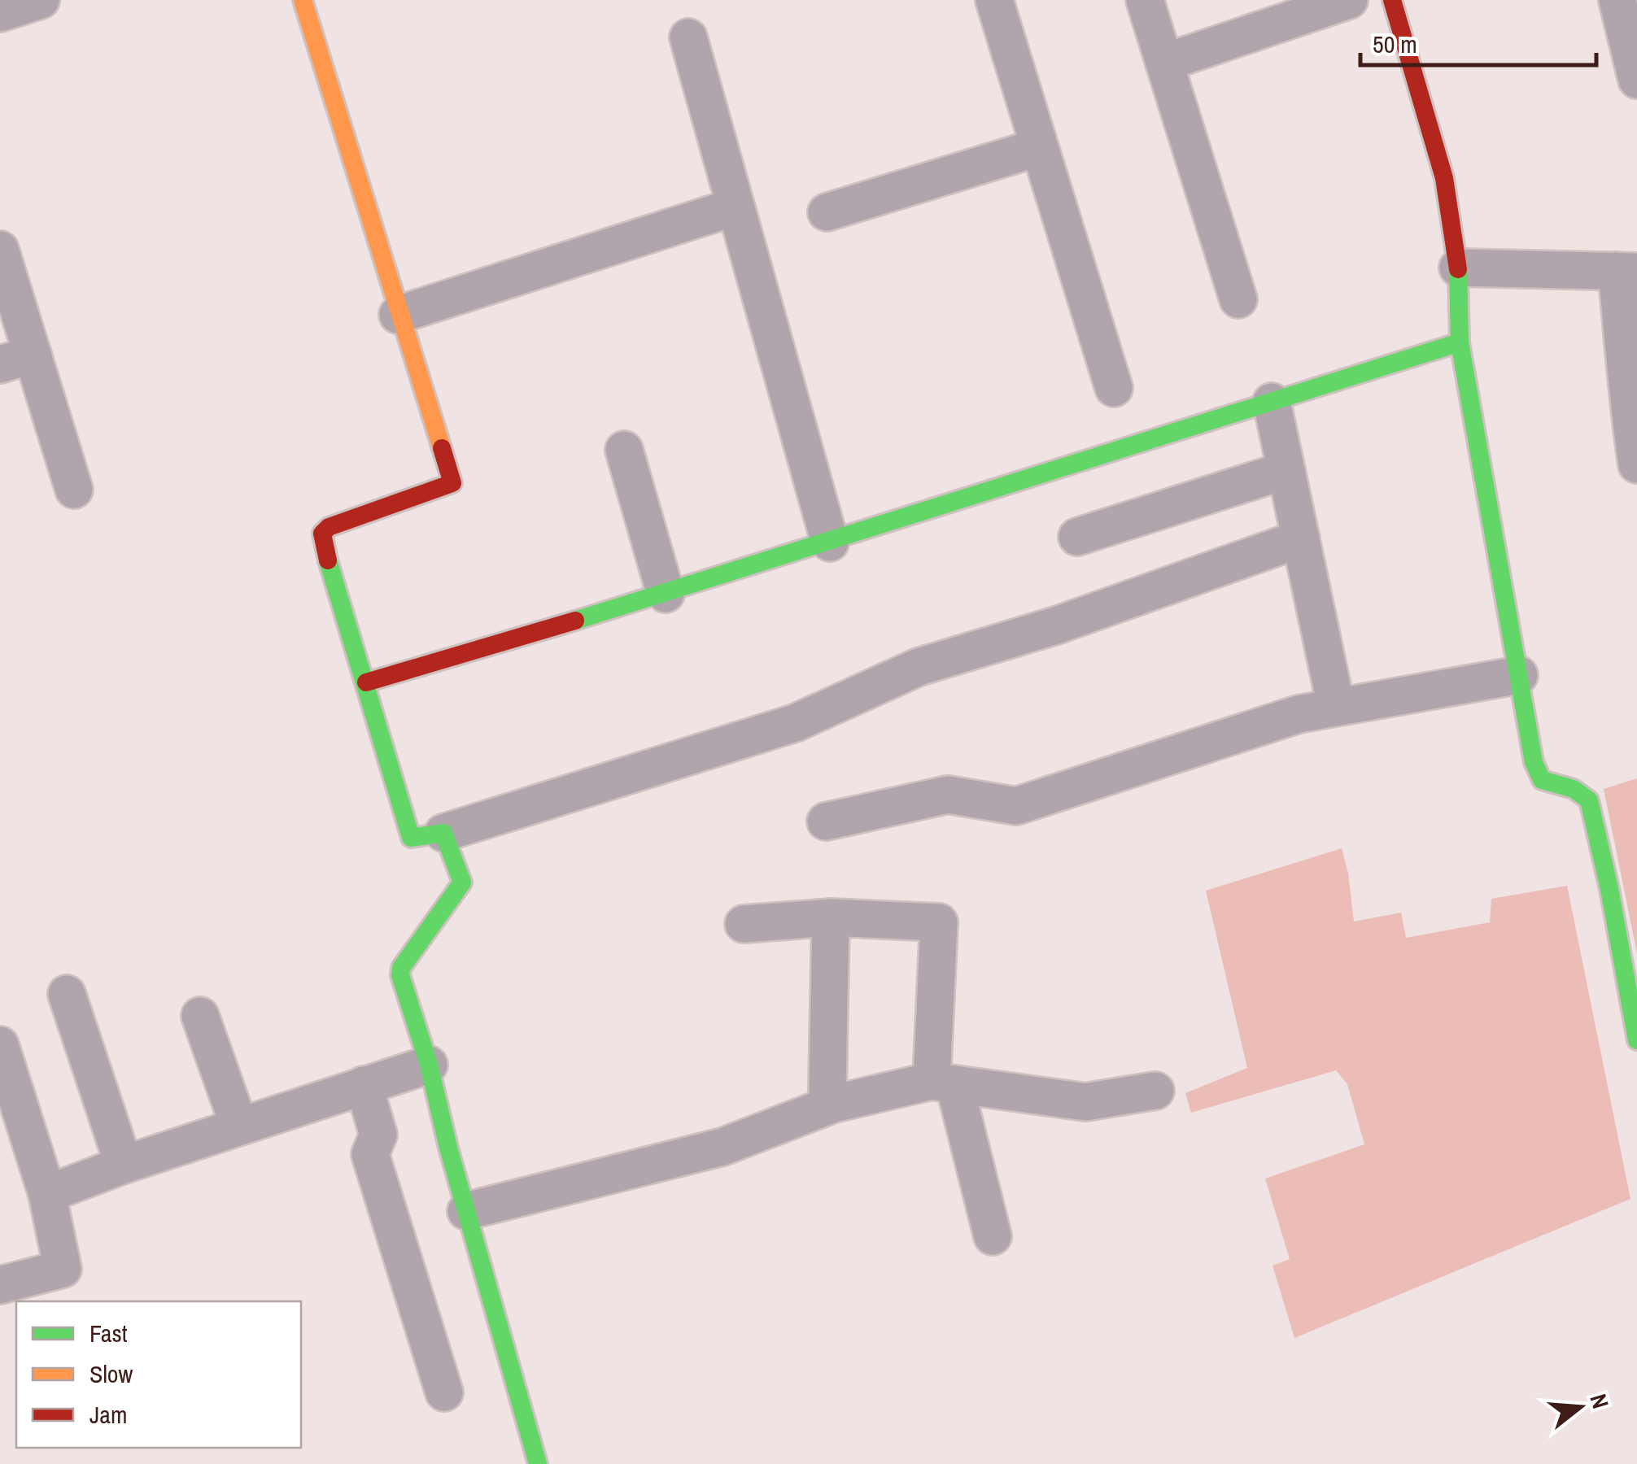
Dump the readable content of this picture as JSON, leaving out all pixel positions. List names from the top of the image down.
{
  "legend": ["Fast", "Slow", "Jam"],
  "scale_bar": "50 m",
  "north": "right"
}
